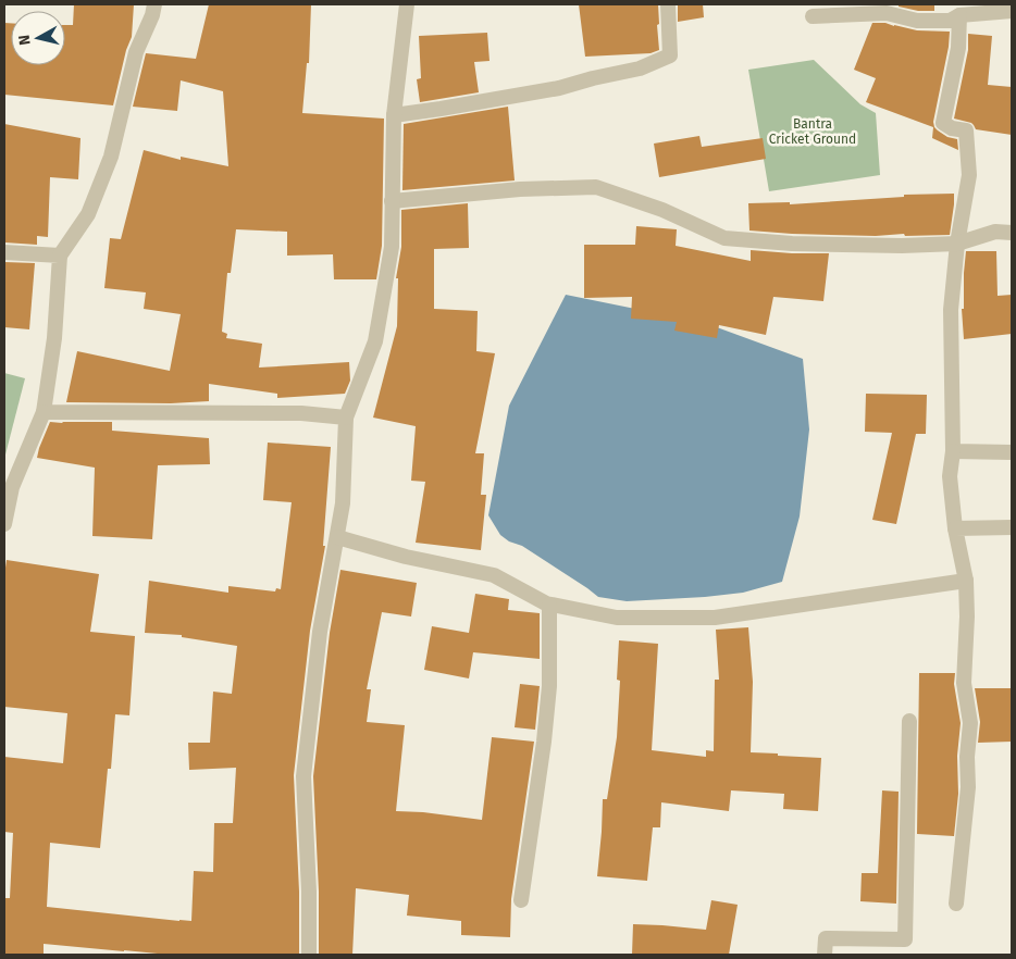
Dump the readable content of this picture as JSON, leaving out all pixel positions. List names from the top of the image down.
{
  "parks": ["Bantra Cricket Ground"],
  "north": "left"
}
